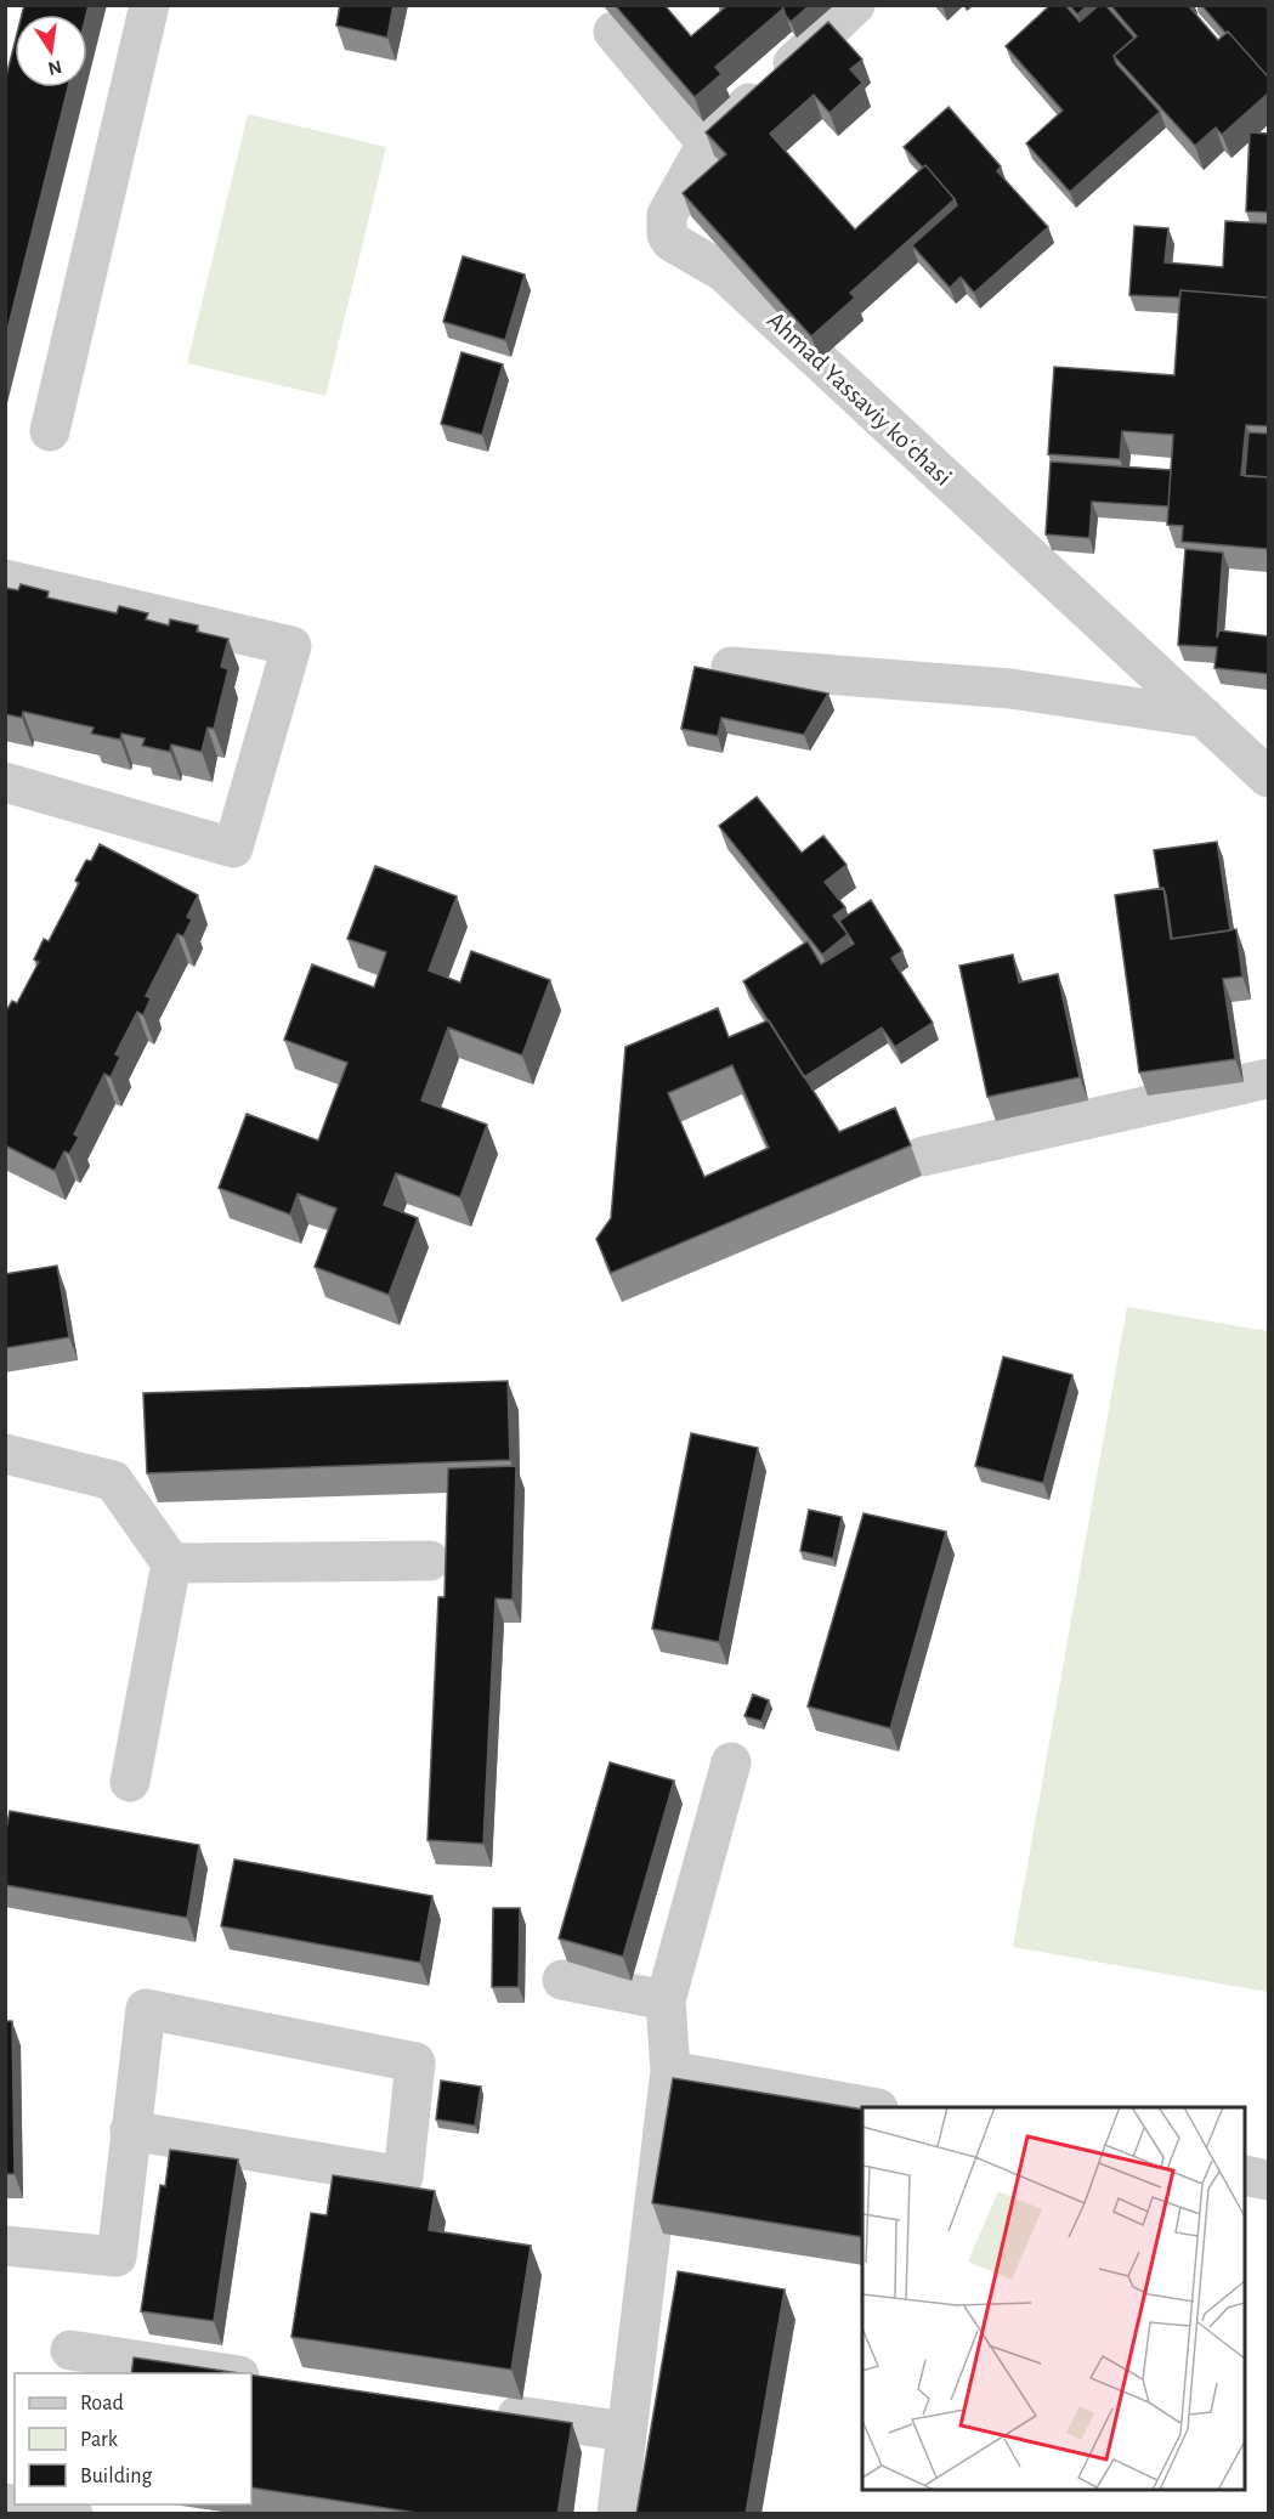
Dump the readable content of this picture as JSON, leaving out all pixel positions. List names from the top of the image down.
{
  "streets": {
    "street": ["Ahmad Yassaviy koʻchasi"]
  },
  "legend": ["Road", "Park", "Building"],
  "north": "bottom"
}
